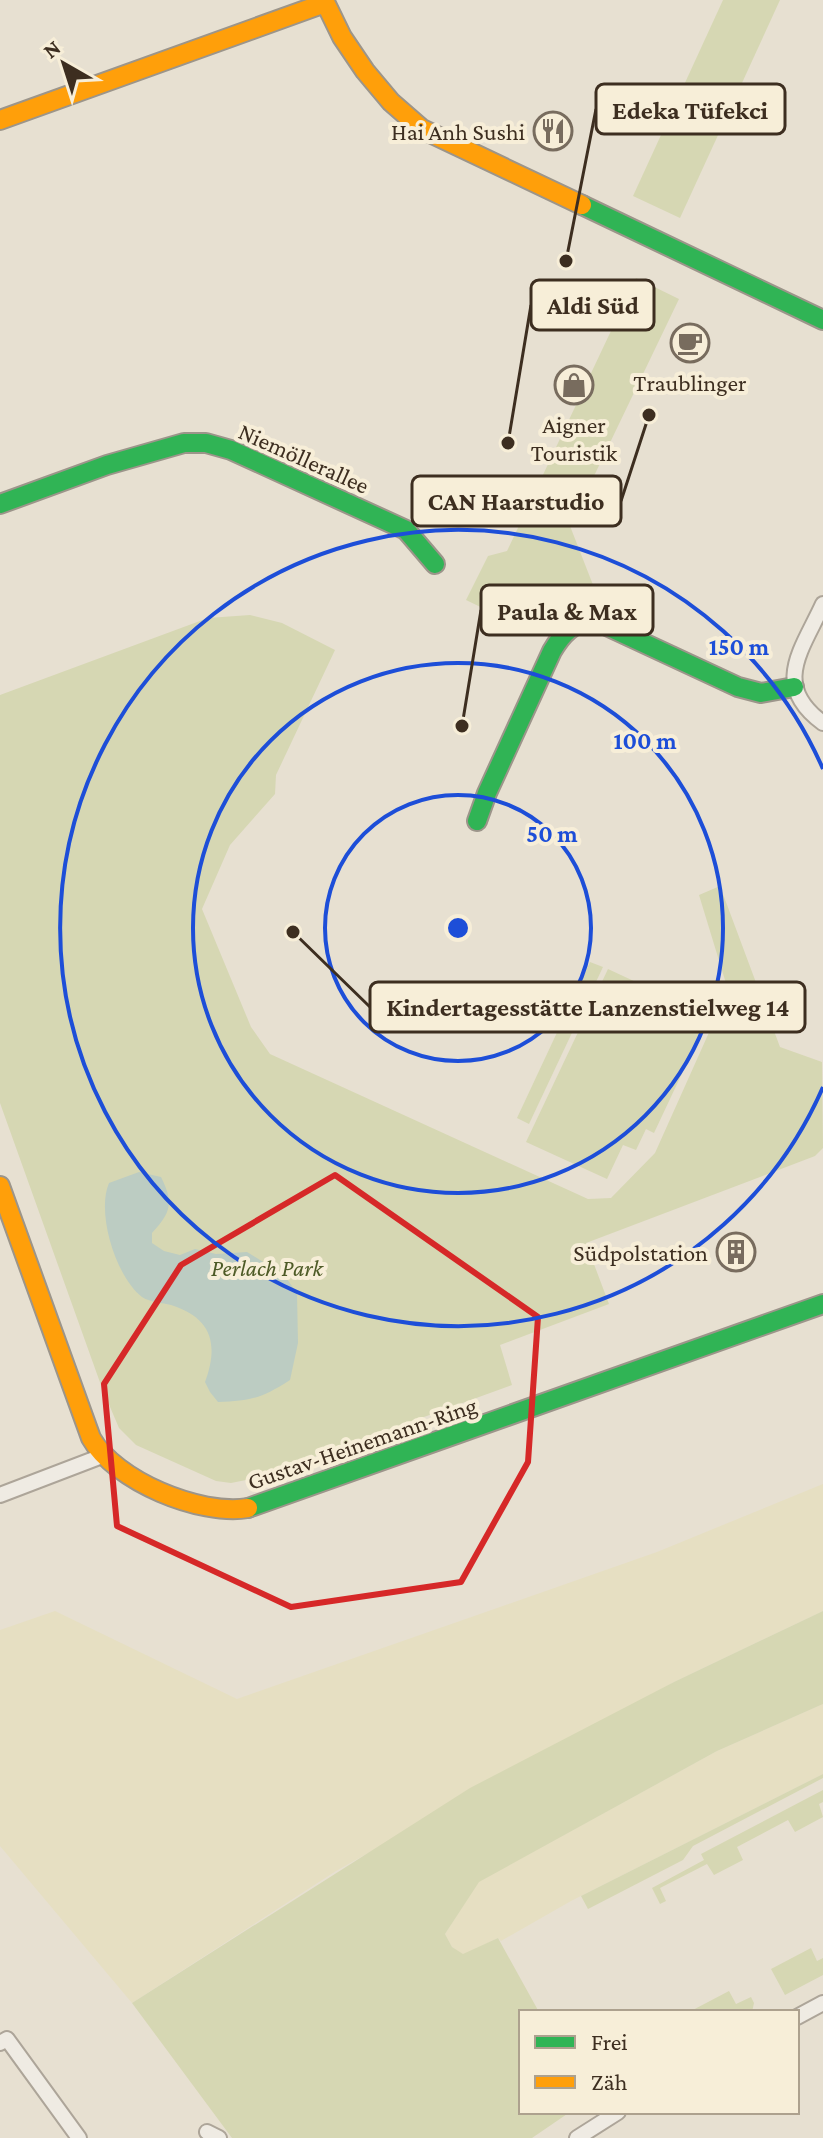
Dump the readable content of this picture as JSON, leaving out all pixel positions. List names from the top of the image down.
{
  "streets": {
    "street": ["Niemöllerallee", "Gustav-Heinemann-Ring"]
  },
  "parks": ["Perlach Park"],
  "places": {
    "restaurant": ["Hai Anh Sushi"],
    "other": [
      "Edeka Tüfekci",
      "CAN Haarstudio",
      "Aldi Süd",
      "Paula & Max",
      "Kindertagesstätte Lanzenstielweg 14"
    ],
    "cafe": ["Traublinger"],
    "shop": ["Aigner Touristik"],
    "building": ["Südpolstation"]
  },
  "legend": ["Frei", "Zäh"],
  "north": "top left",
  "rings": ["150 m", "100 m", "50 m"]
}
